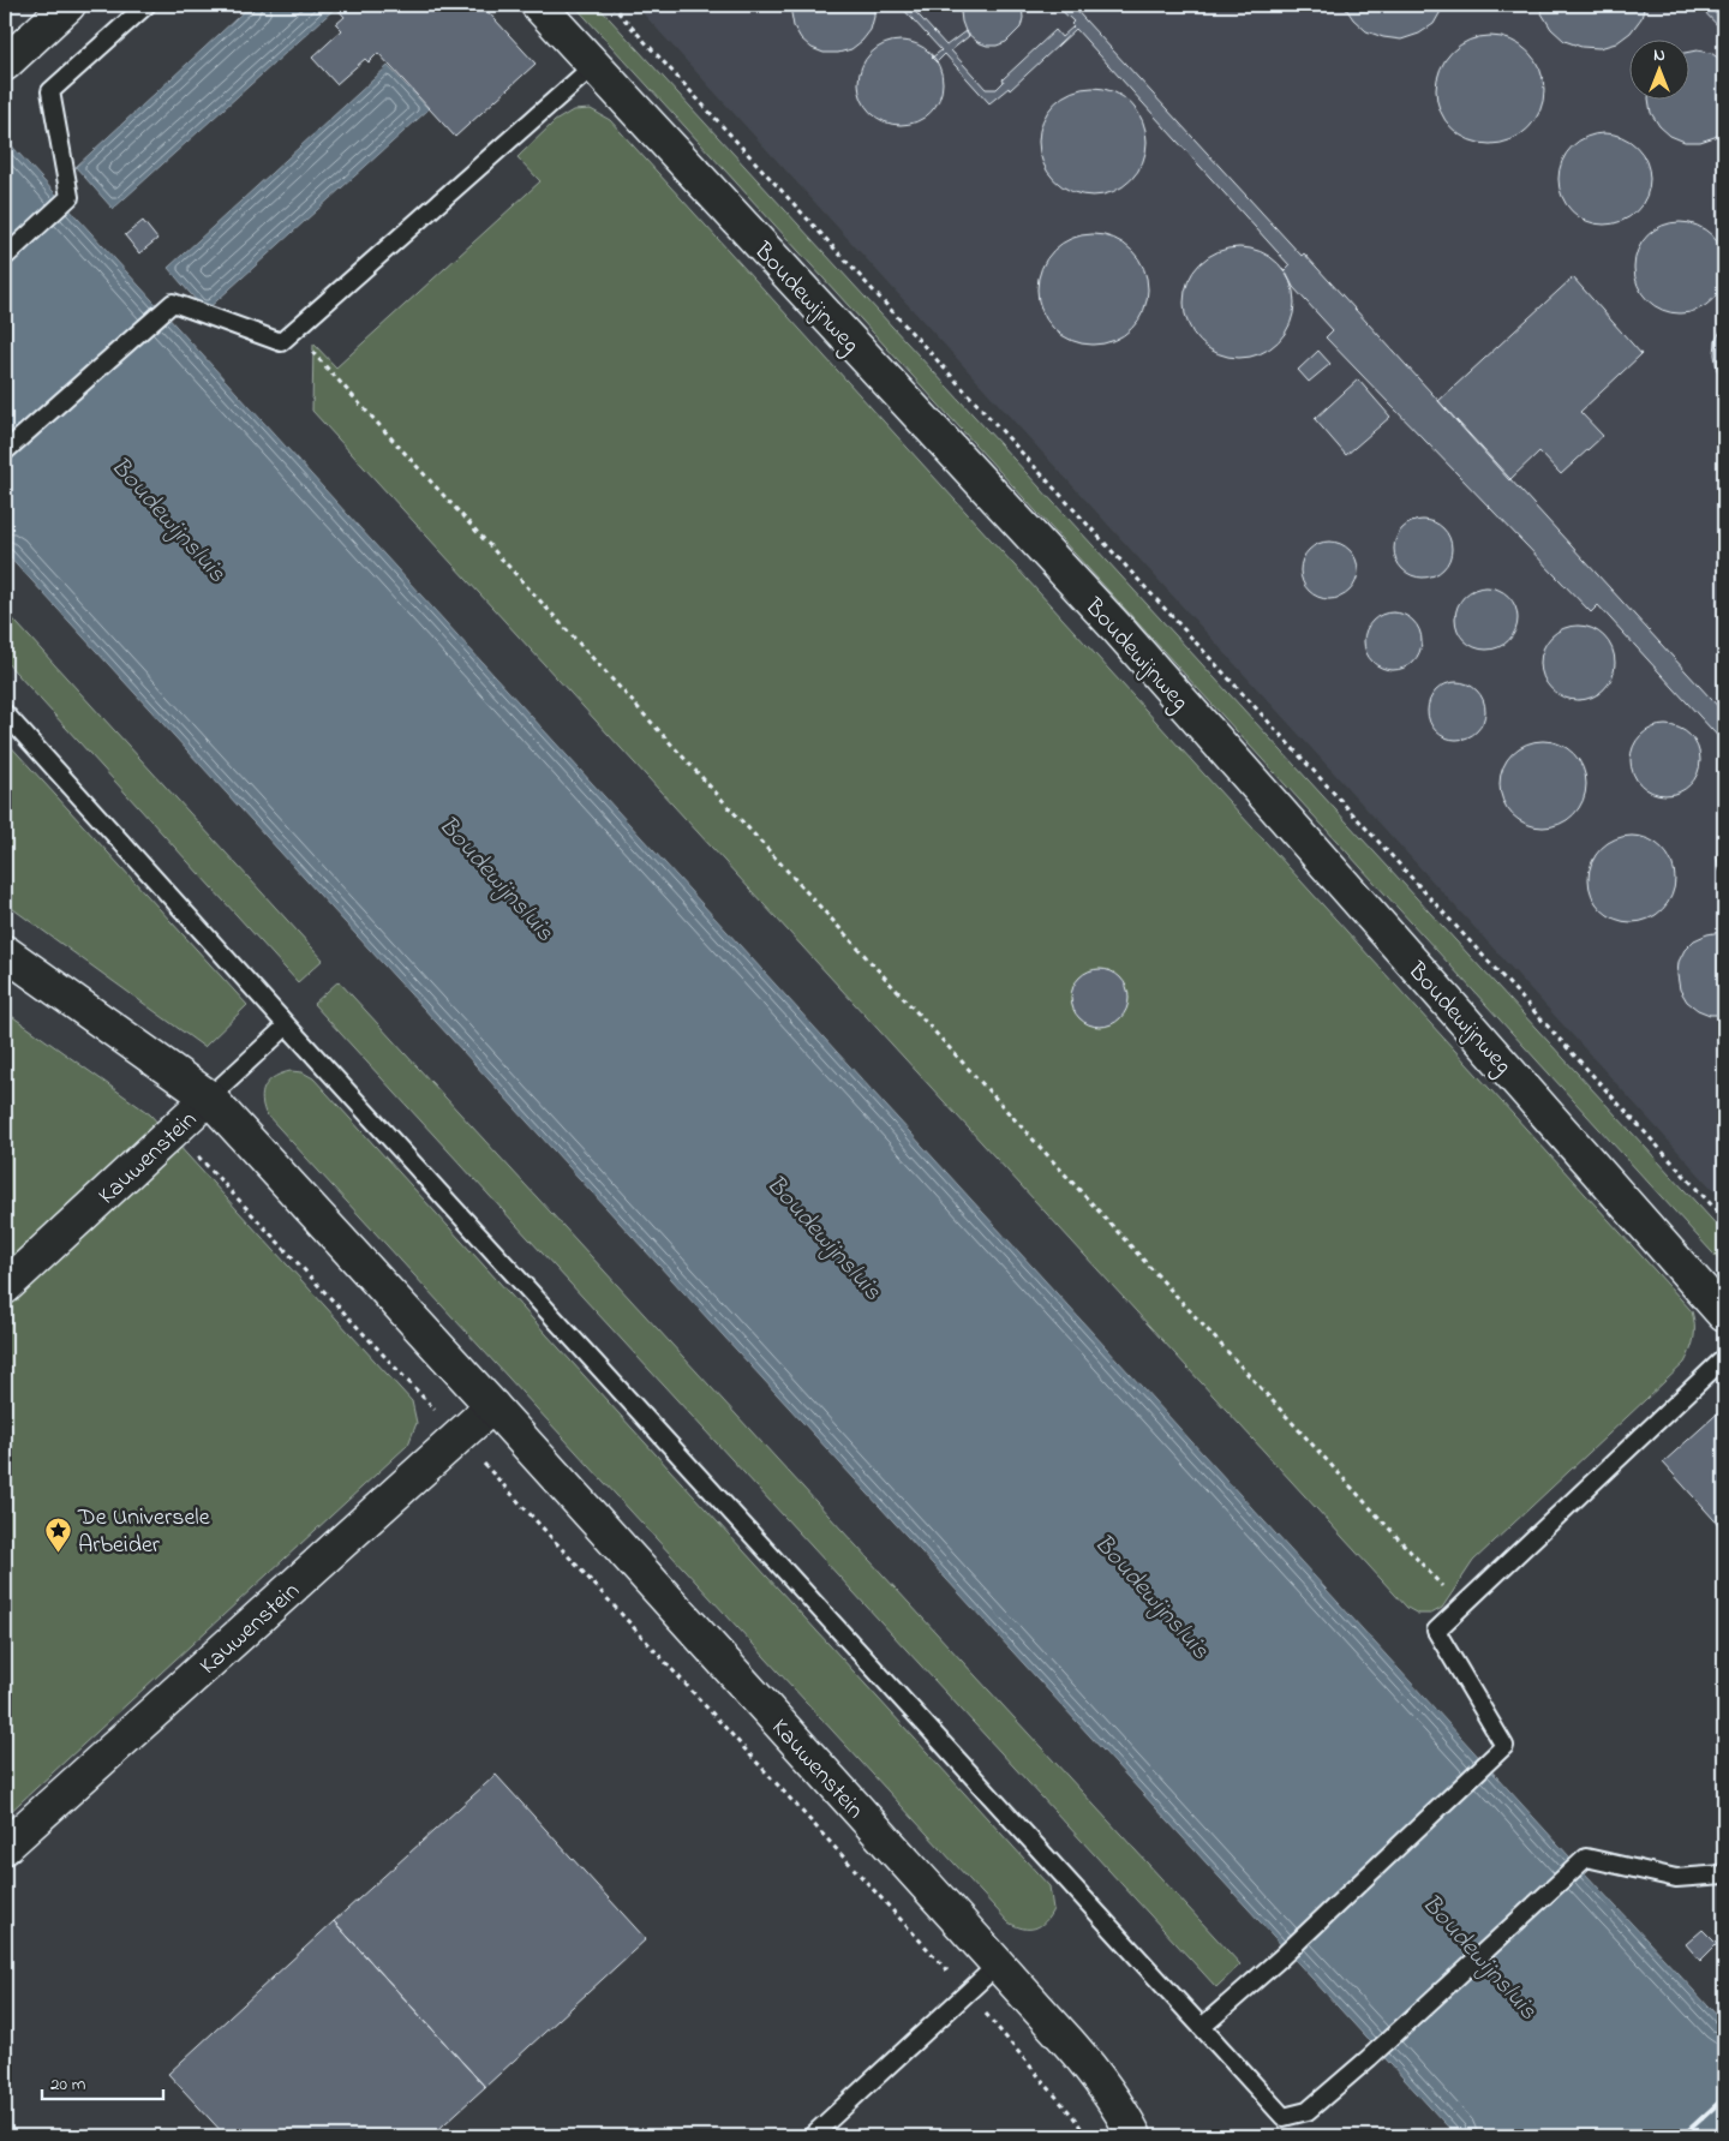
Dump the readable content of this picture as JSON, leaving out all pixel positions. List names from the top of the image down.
{
  "streets": {
    "street": ["Boudewijnweg", "Kauwenstein"]
  },
  "water": ["Boudewijnsluis"],
  "places": {
    "place": ["De Universele Arbeider"]
  },
  "scale_bar": "20 m",
  "north": "top"
}
